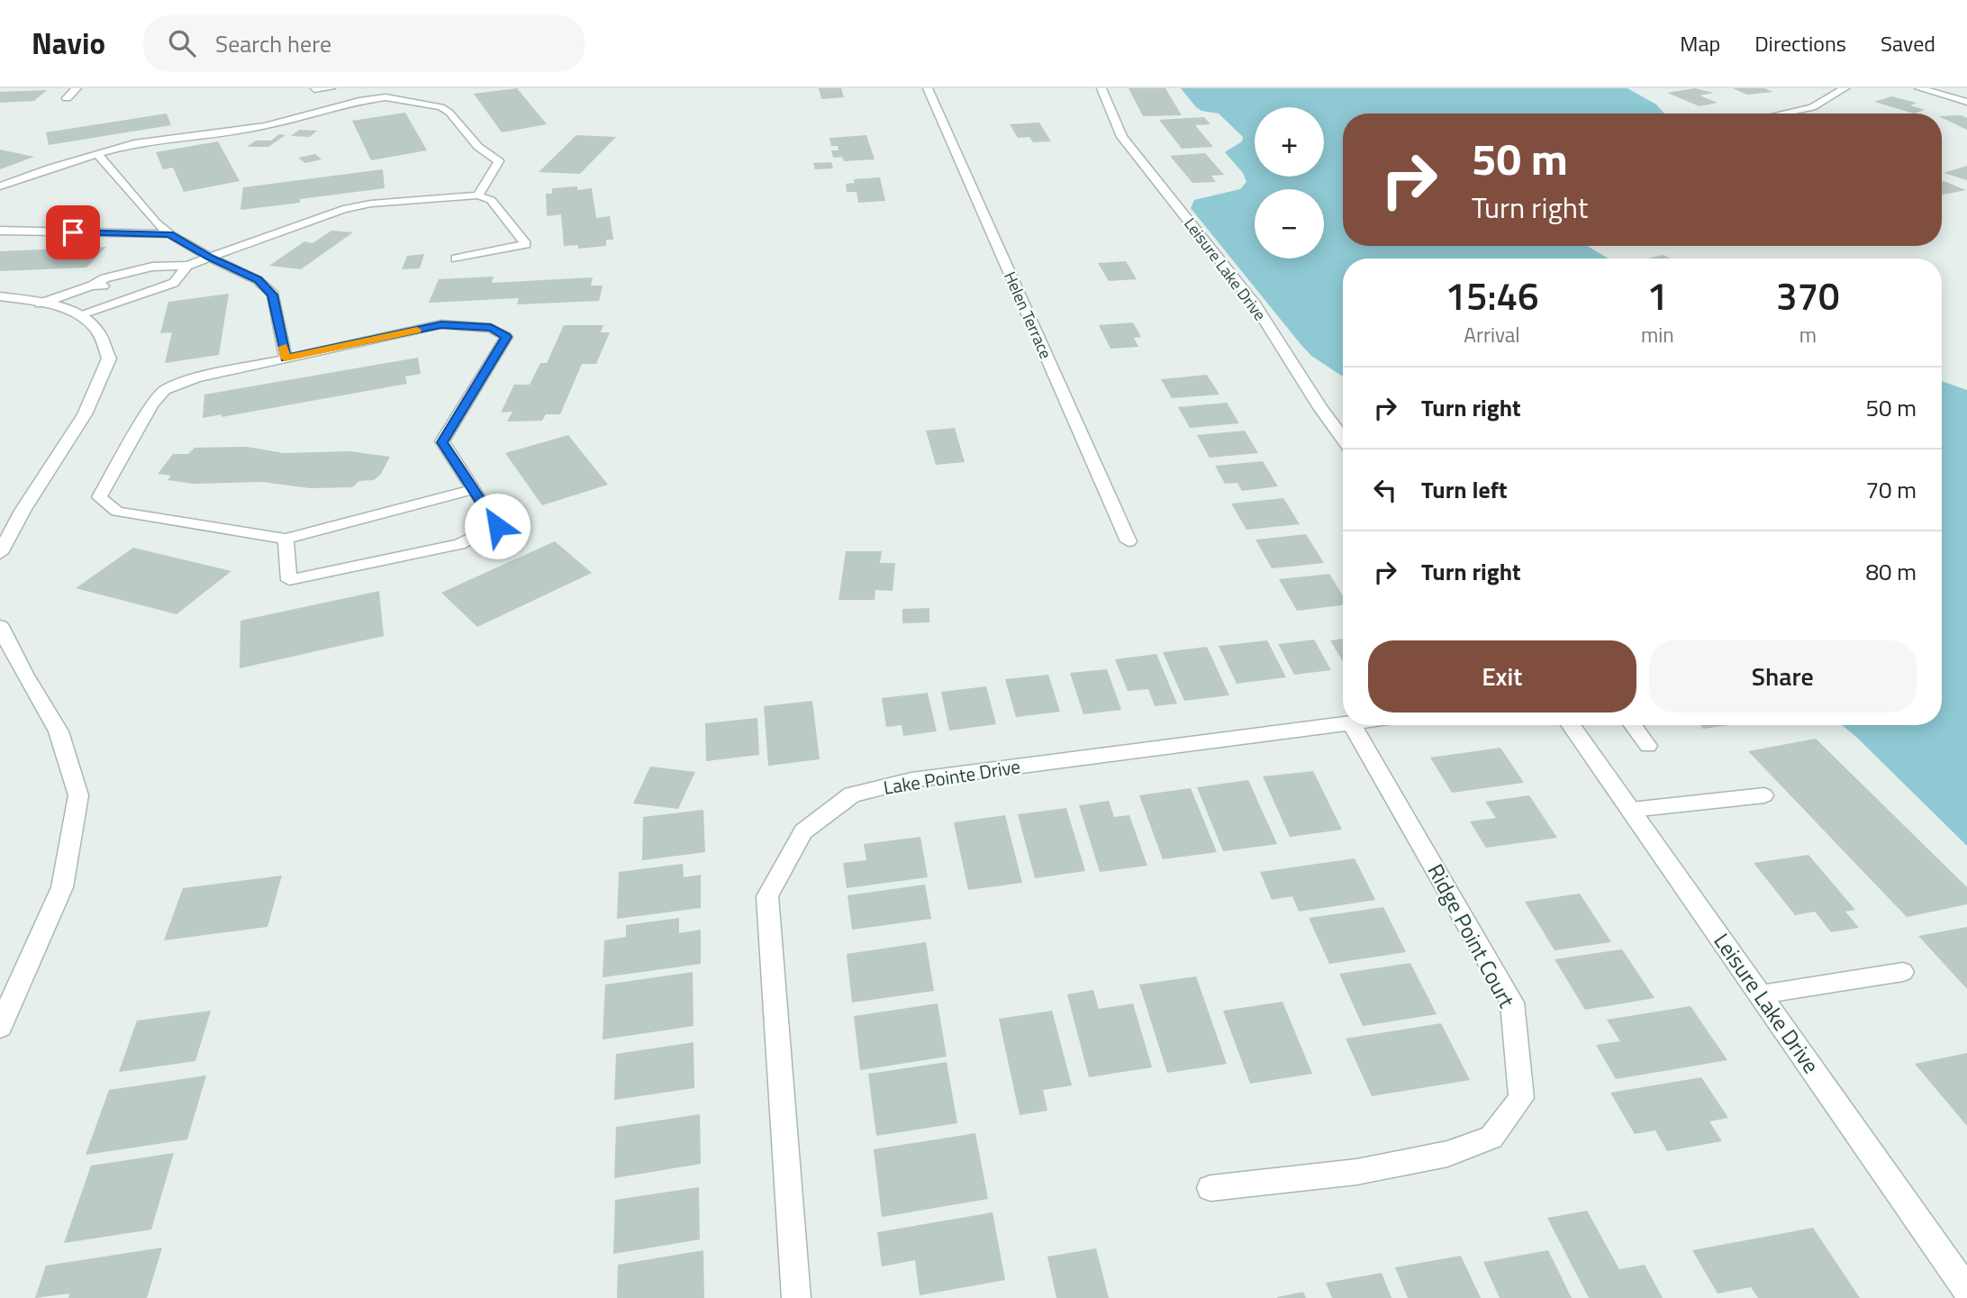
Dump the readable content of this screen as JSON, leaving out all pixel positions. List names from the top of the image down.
{
  "streets": {
    "street": [
      "Leisure Lake Drive",
      "Helen Terrace",
      "Lake Pointe Drive",
      "Ridge Point Court"
    ]
  },
  "page": {
    "header": "Navio",
    "search": "Search here",
    "nav": ["Map", "Directions", "Saved"],
    "map_buttons": ["+", "−"],
    "turn": ["50 m", "Turn right"],
    "eta": [
      "15:46",
      "Arrival",
      "1",
      "min",
      "370",
      "m"
    ],
    "list": [
      {
        "name": "Turn right",
        "value": "50 m"
      },
      {
        "name": "Turn left",
        "value": "70 m"
      },
      {
        "name": "Turn right",
        "value": "80 m"
      }
    ],
    "buttons": ["Exit", "Share"]
  }
}
